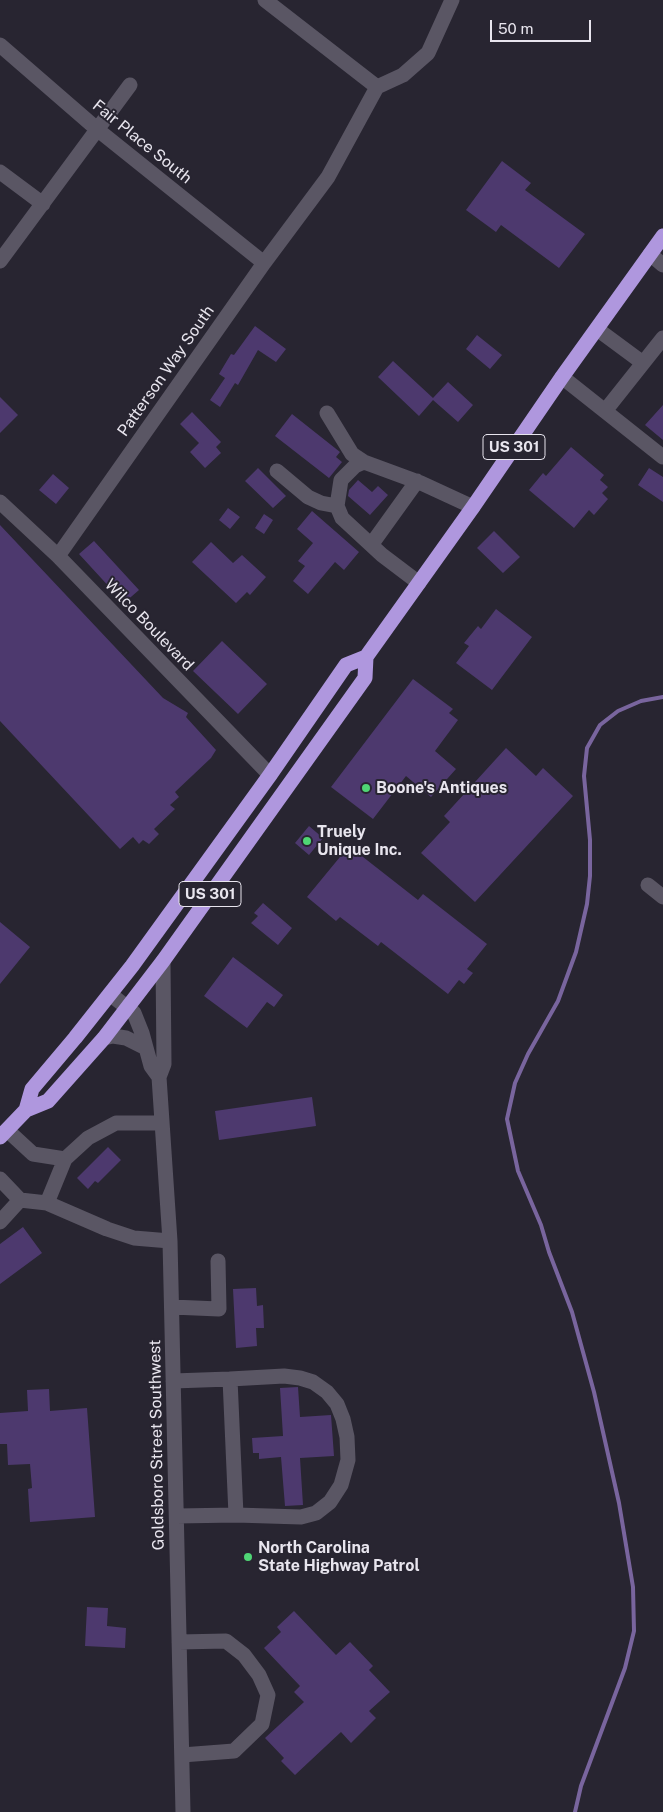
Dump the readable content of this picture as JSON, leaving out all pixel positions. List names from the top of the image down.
{
  "streets": {
    "highway": ["US 301"],
    "street": [
      "Fair Place South",
      "Patterson Way South",
      "Wilco Boulevard",
      "Goldsboro Street Southwest"
    ]
  },
  "crossings": [
    ["Fair Place South", "Patterson Way South"],
    ["Patterson Way South", "Wilco Boulevard"],
    ["US 301", "Wilco Boulevard"],
    ["US 301", "Goldsboro Street Southwest"]
  ],
  "places": ["Boone's Antiques", "Truely Unique Inc.", "North Carolina State Highway Patrol"],
  "scale_bar": "50 m"
}
